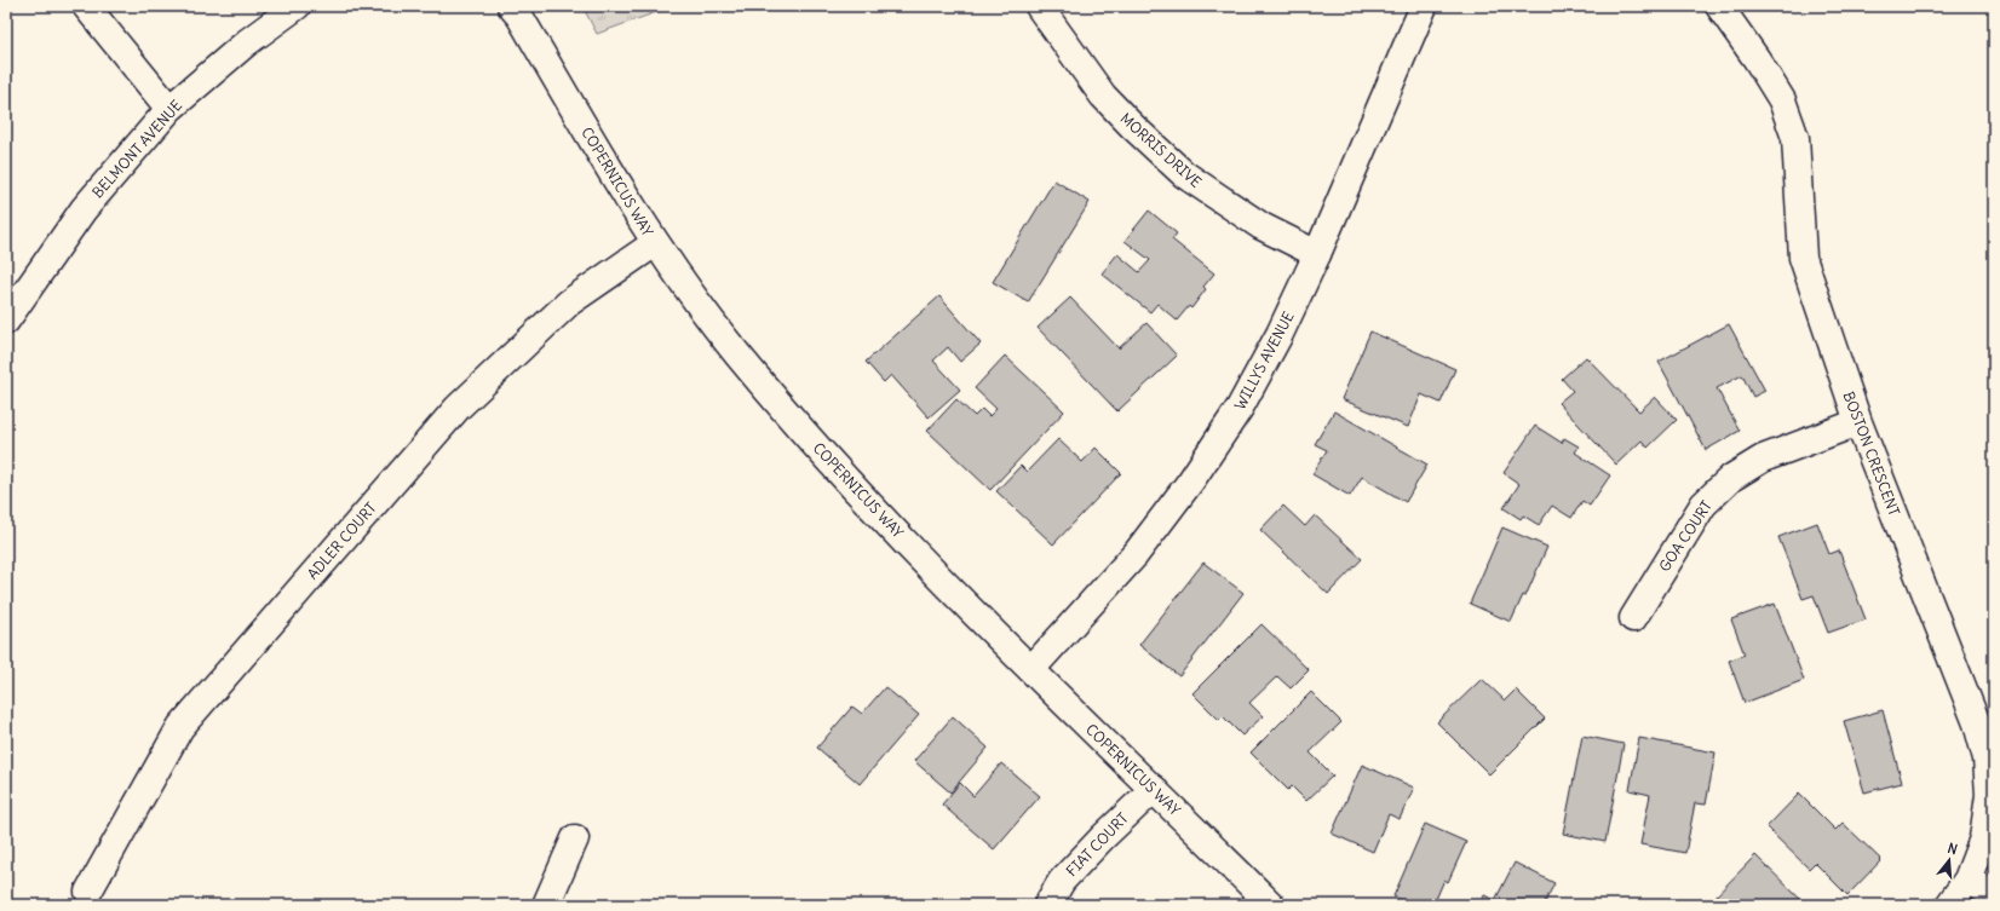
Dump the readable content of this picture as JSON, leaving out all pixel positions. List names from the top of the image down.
{
  "streets": {
    "street": [
      "BELMONT AVENUE",
      "MORRIS DRIVE",
      "COPERNICUS WAY",
      "WILLYS AVENUE",
      "BOSTON CRESCENT",
      "GOA COURT",
      "ADLER COURT",
      "FIAT COURT"
    ]
  },
  "crossings": [
    ["MORRIS DRIVE", "WILLYS AVENUE"],
    ["COPERNICUS WAY", "WILLYS AVENUE"],
    ["COPERNICUS WAY", "ADLER COURT"],
    ["COPERNICUS WAY", "FIAT COURT"],
    ["BOSTON CRESCENT", "GOA COURT"]
  ],
  "north": "top"
}
